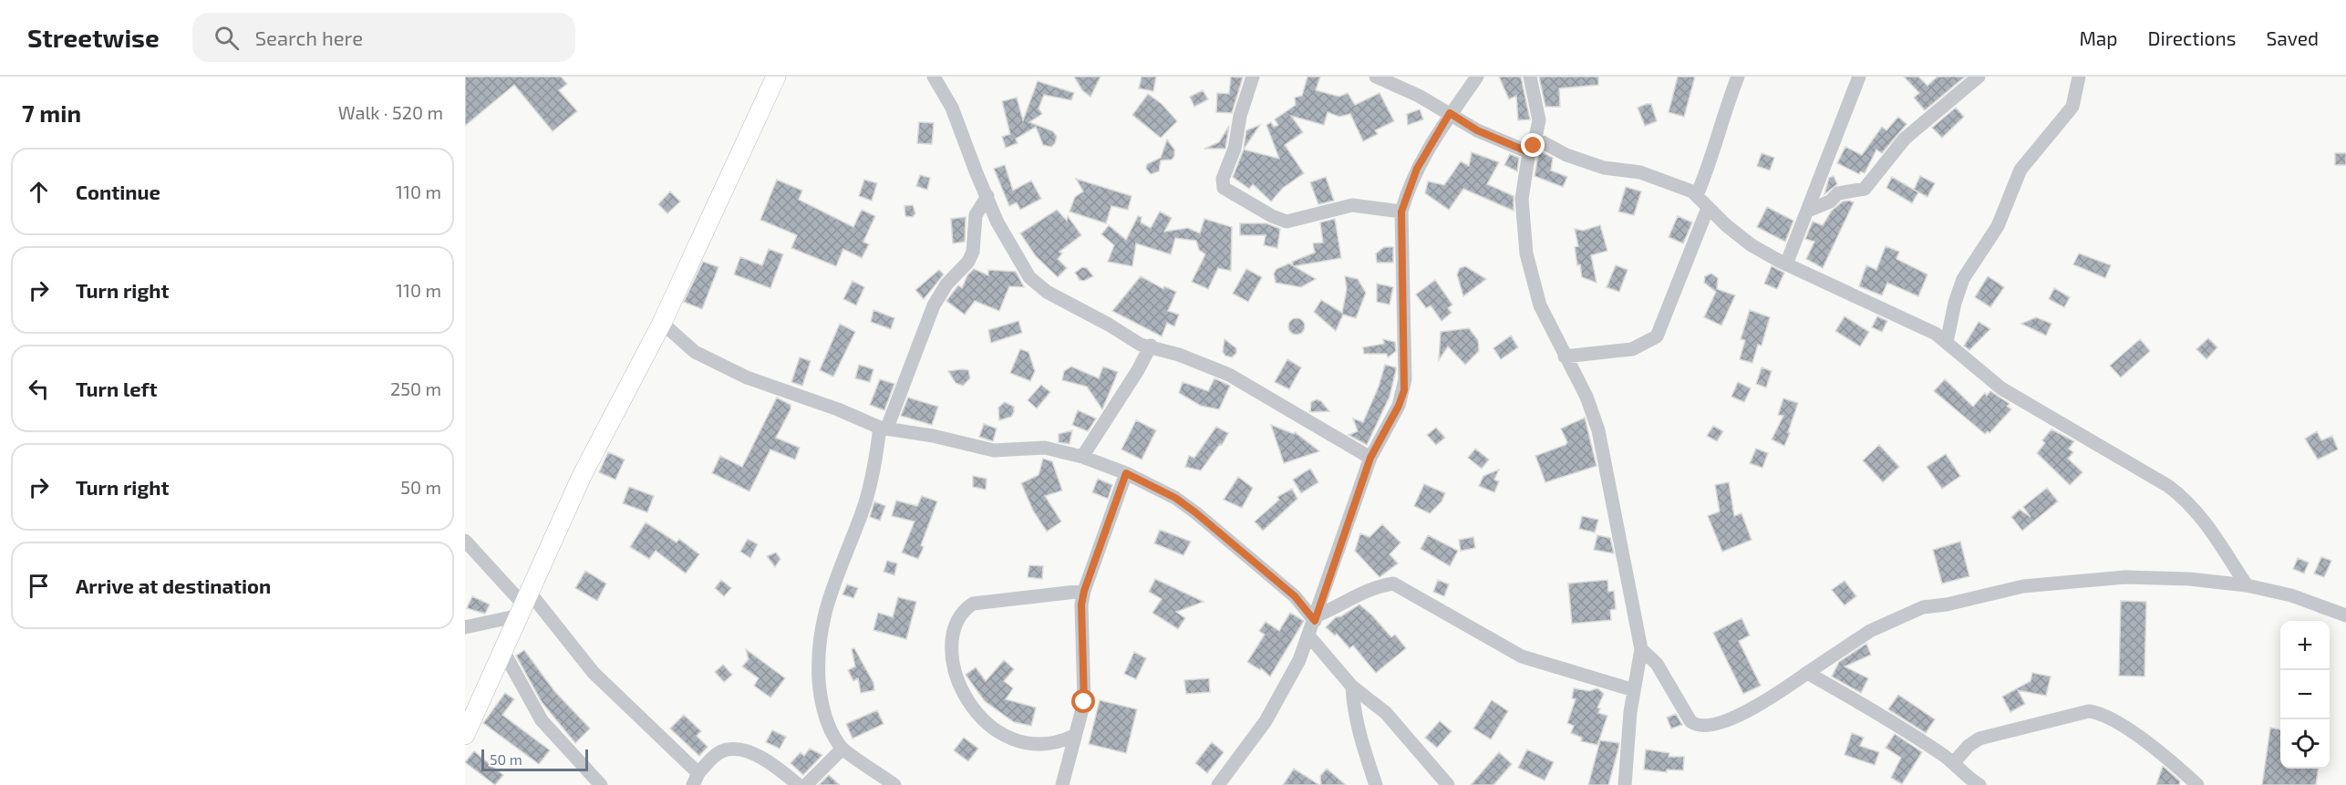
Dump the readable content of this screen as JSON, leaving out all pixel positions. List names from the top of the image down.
{
  "scale_bar": "50 m",
  "page": {
    "header": "Streetwise",
    "search": "Search here",
    "nav": ["Map", "Directions", "Saved"],
    "heading": ["7 min", "Walk · 520 m"],
    "list": [
      ["Continue", "110 m"],
      ["Turn right", "110 m"],
      ["Turn left", "250 m"],
      ["Turn right", "50 m"],
      "Arrive at destination"
    ],
    "map_buttons": ["+", "−"],
    "scale": "50 m"
  }
}
